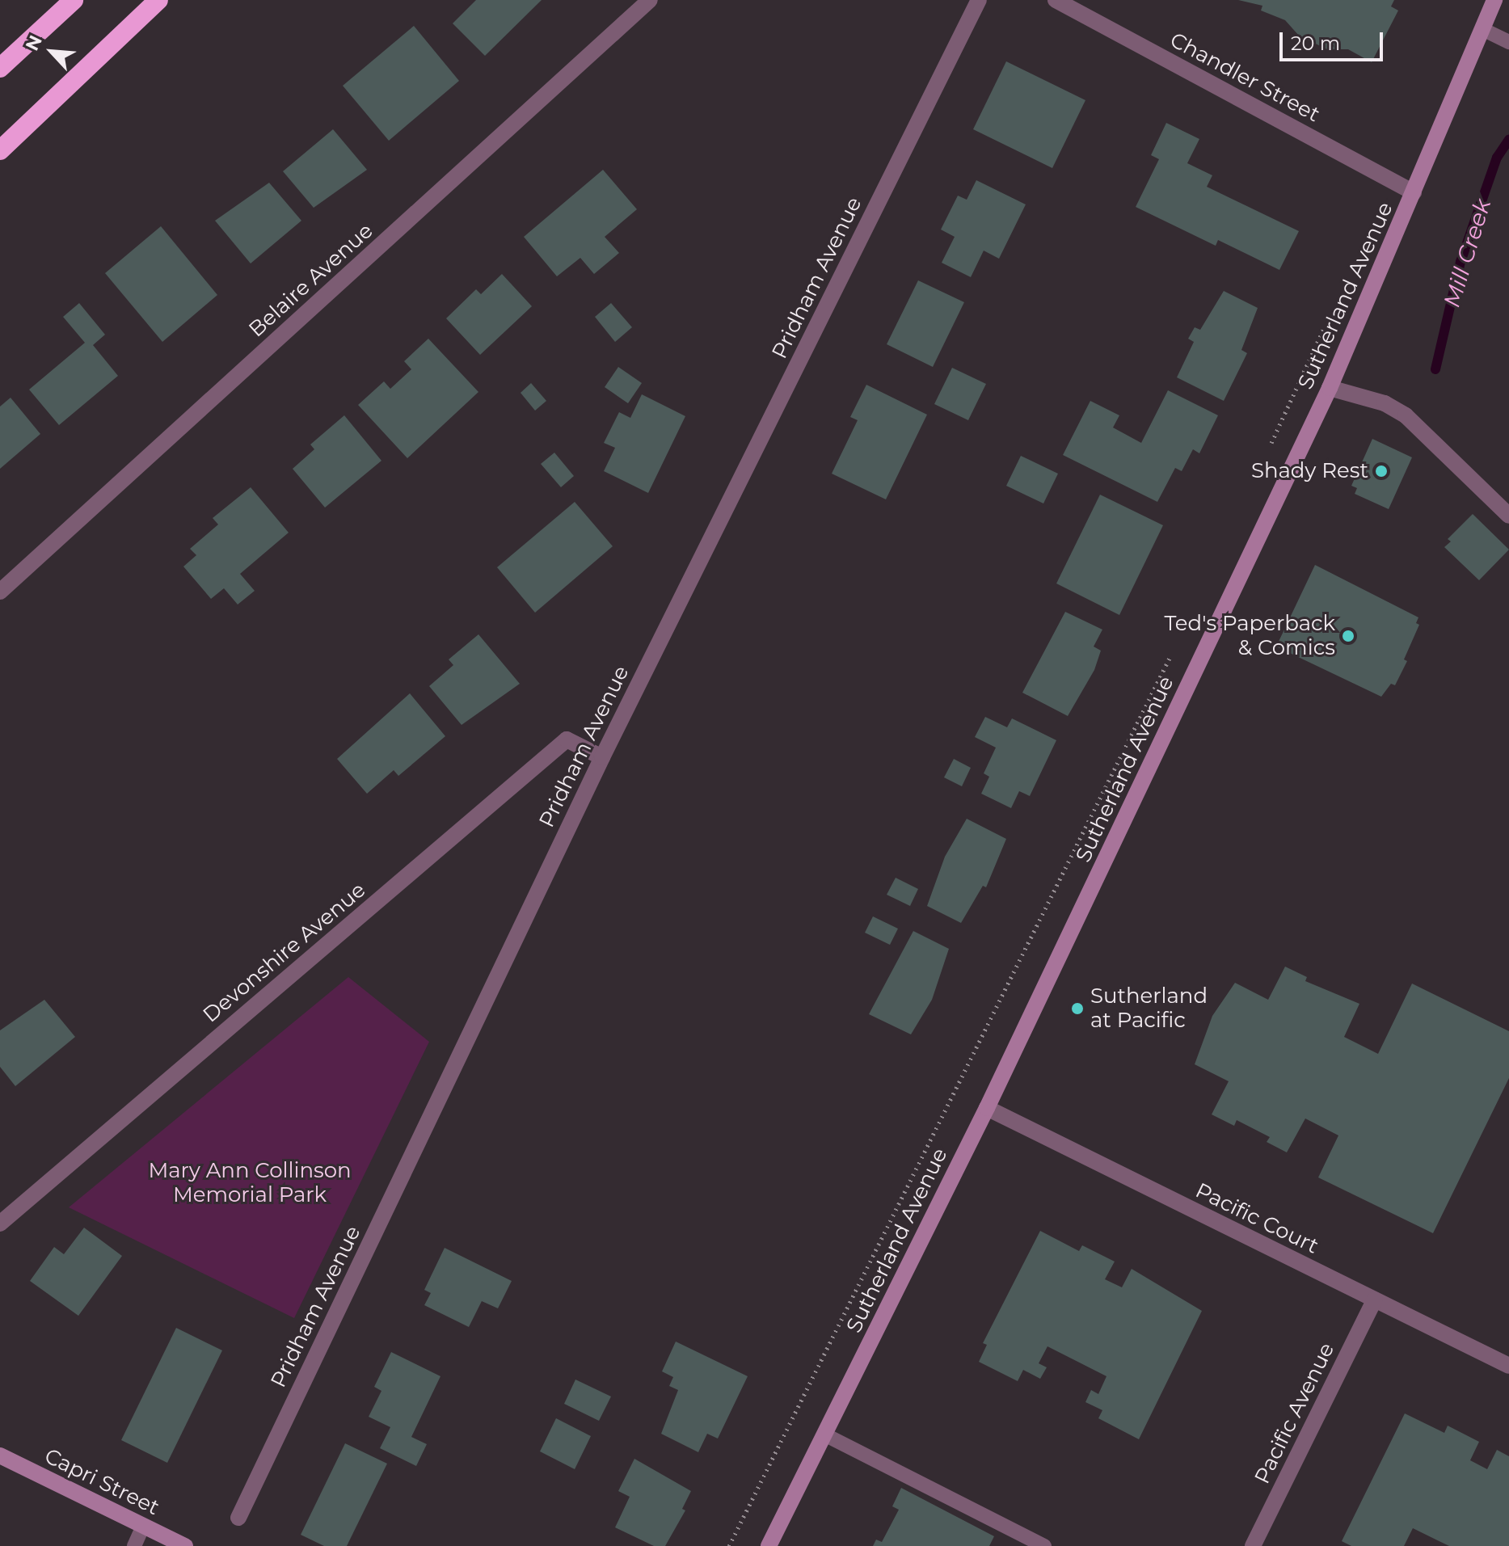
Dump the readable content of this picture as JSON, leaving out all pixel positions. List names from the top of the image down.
{
  "streets": {
    "street": [
      "Chandler Street",
      "Pridham Avenue",
      "Belaire Avenue",
      "Sutherland Avenue",
      "Devonshire Avenue",
      "Pacific Court",
      "Pacific Avenue",
      "Capri Street"
    ]
  },
  "crossings": [
    ["Chandler Street", "Sutherland Avenue"],
    ["Pridham Avenue", "Devonshire Avenue"],
    ["Sutherland Avenue", "Pacific Court"],
    ["Pacific Court", "Pacific Avenue"]
  ],
  "water": ["Mill Creek"],
  "parks": ["Mary Ann Collinson Memorial Park"],
  "places": ["Shady Rest", "Ted's Paperback & Comics", "Sutherland at Pacific"],
  "scale_bar": "20 m",
  "north": "top left"
}
